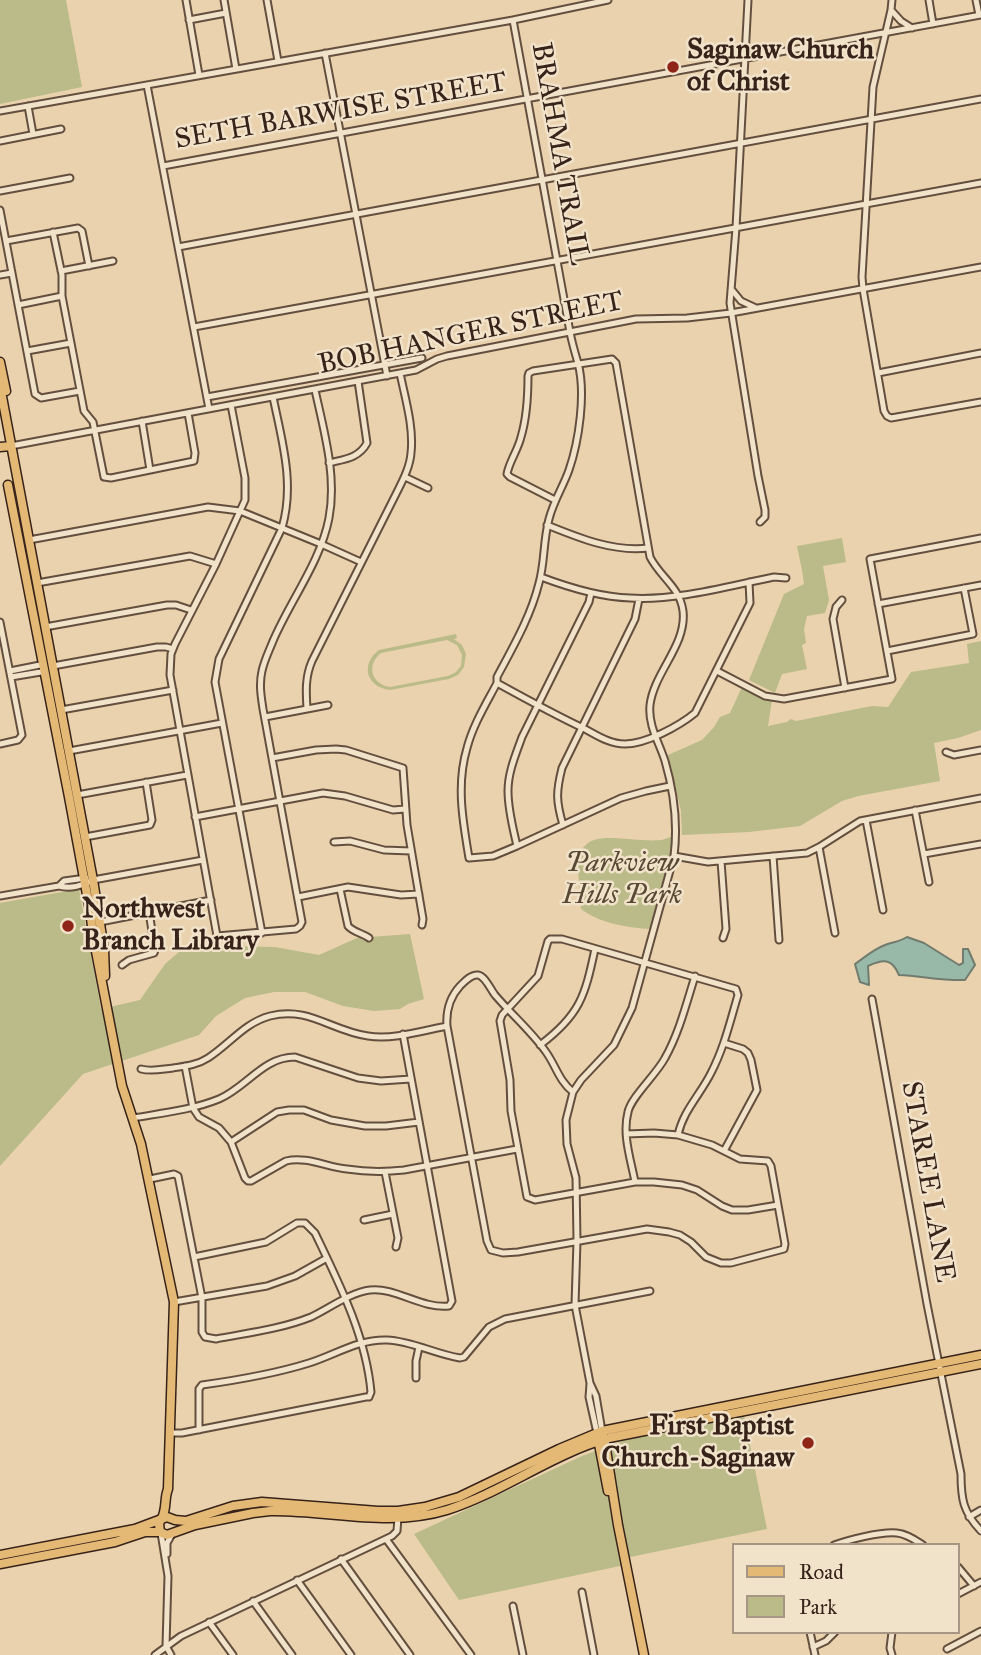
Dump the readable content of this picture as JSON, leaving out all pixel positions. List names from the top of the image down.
{
  "streets": {
    "street": [
      "SETH BARWISE STREET",
      "BRAHMA TRAIL",
      "BOB HANGER STREET",
      "STAREE LANE"
    ]
  },
  "crossings": [
    ["SETH BARWISE STREET", "BRAHMA TRAIL"],
    ["BRAHMA TRAIL", "BOB HANGER STREET"]
  ],
  "parks": ["Parkview Hills Park"],
  "places": ["Saginaw Church of Christ", "Northwest Branch Library", "First Baptist Church-Saginaw"],
  "legend": ["Road", "Park"]
}
